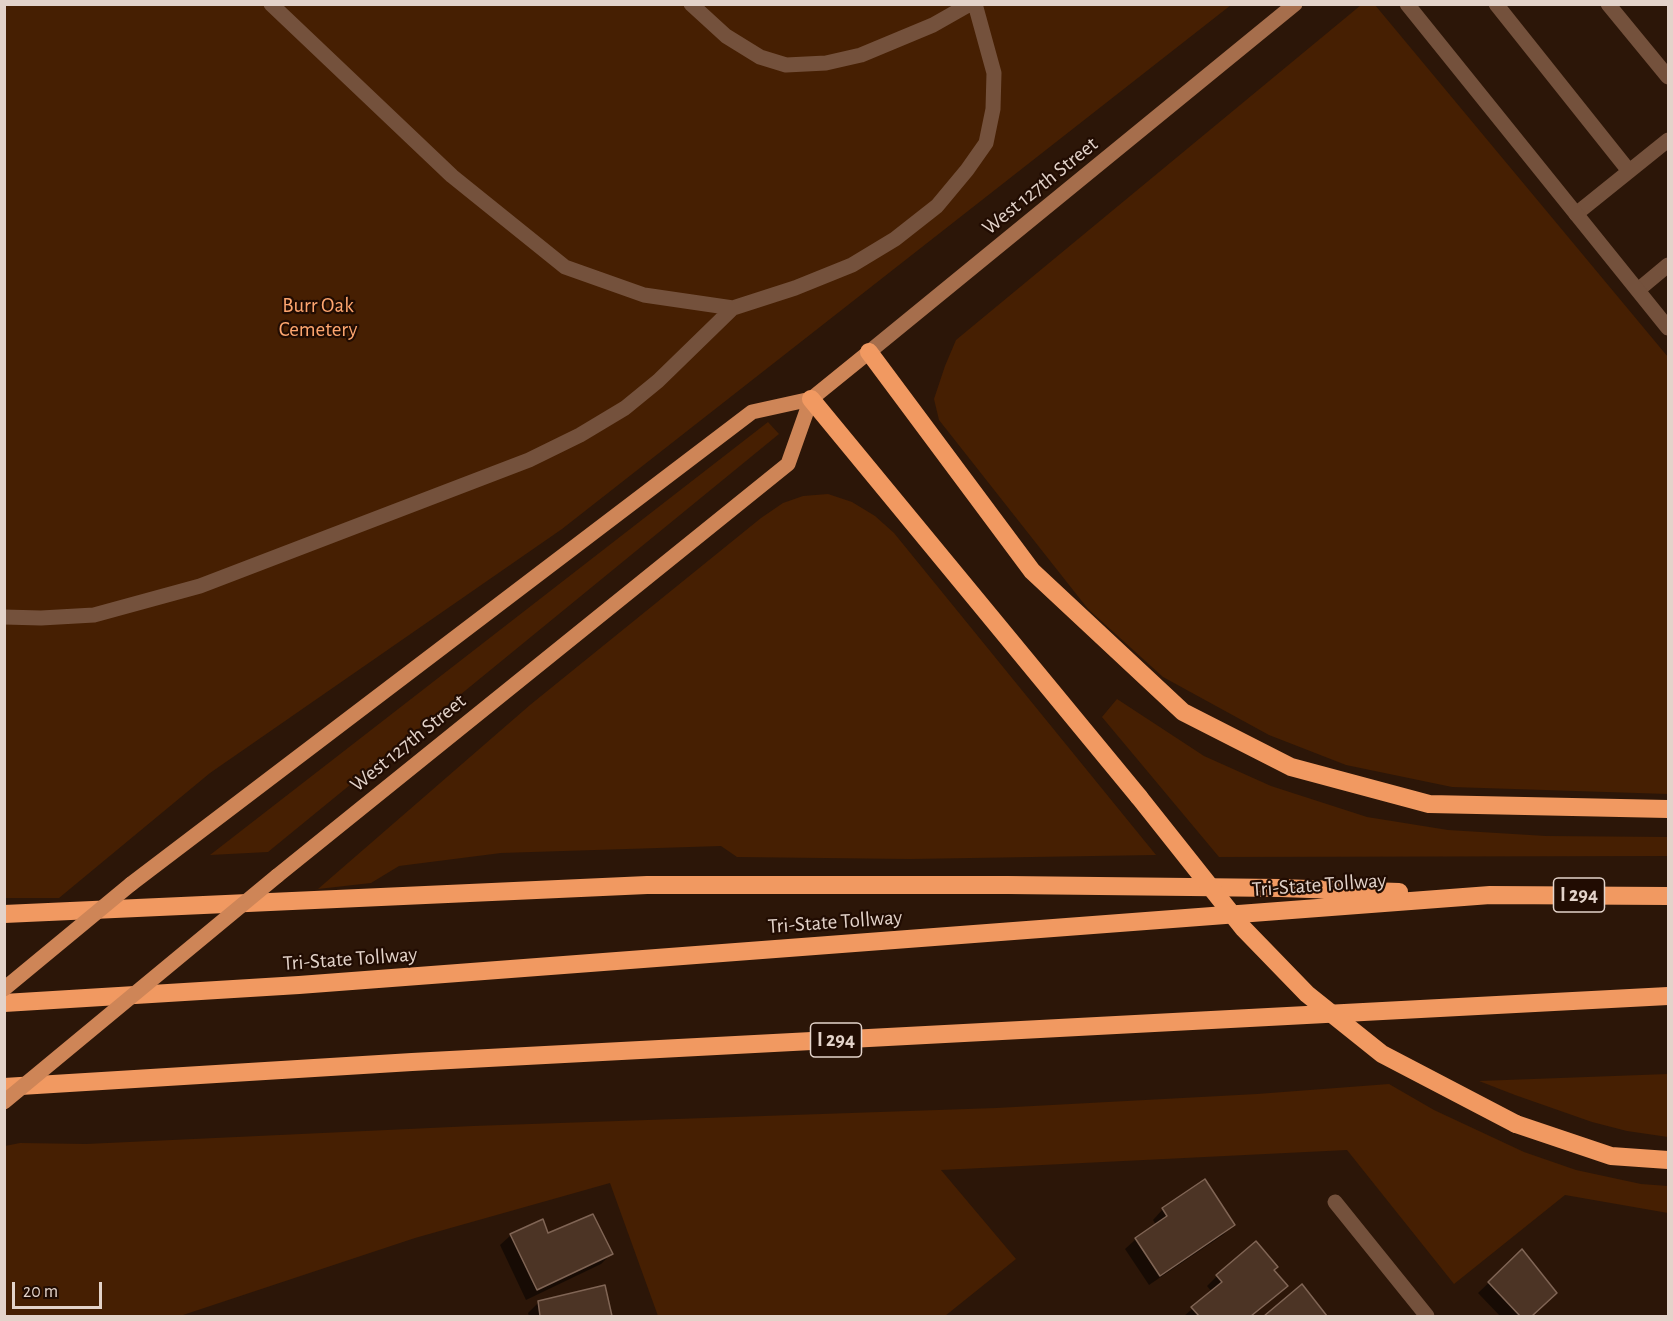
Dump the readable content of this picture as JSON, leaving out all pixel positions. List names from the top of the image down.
{
  "streets": {
    "highway": ["Tri-State Tollway", "I 294"],
    "main road": ["West 127th Street"]
  },
  "parks": ["Burr Oak Cemetery"],
  "scale_bar": "20 m"
}
